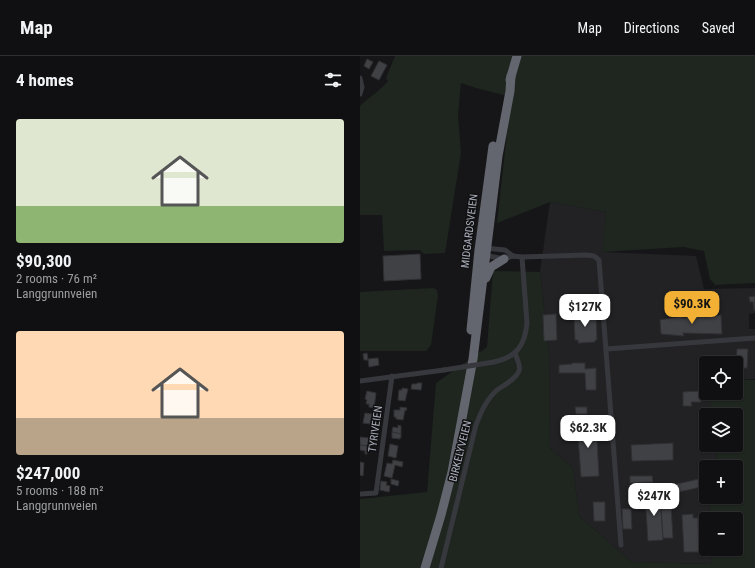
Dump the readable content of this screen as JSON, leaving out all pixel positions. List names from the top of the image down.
{
  "streets": {
    "highway": ["MIDGARDSVEIEN"],
    "street": ["TYRIVEIEN", "BIRKELYVEIEN"]
  },
  "page": {
    "header": "Map",
    "nav": ["Map", "Directions", "Saved"],
    "heading": "4 homes",
    "list": [
      {
        "name": "$90,300",
        "note": "2 rooms · 76 m² · Langgrunnveien"
      },
      {
        "name": "$247,000",
        "note": "5 rooms · 188 m² · Langgrunnveien"
      }
    ],
    "price": [
      "$90.3K",
      "$127K",
      "$62.3K",
      "$247K"
    ],
    "map_buttons": ["+", "−"]
  }
}
